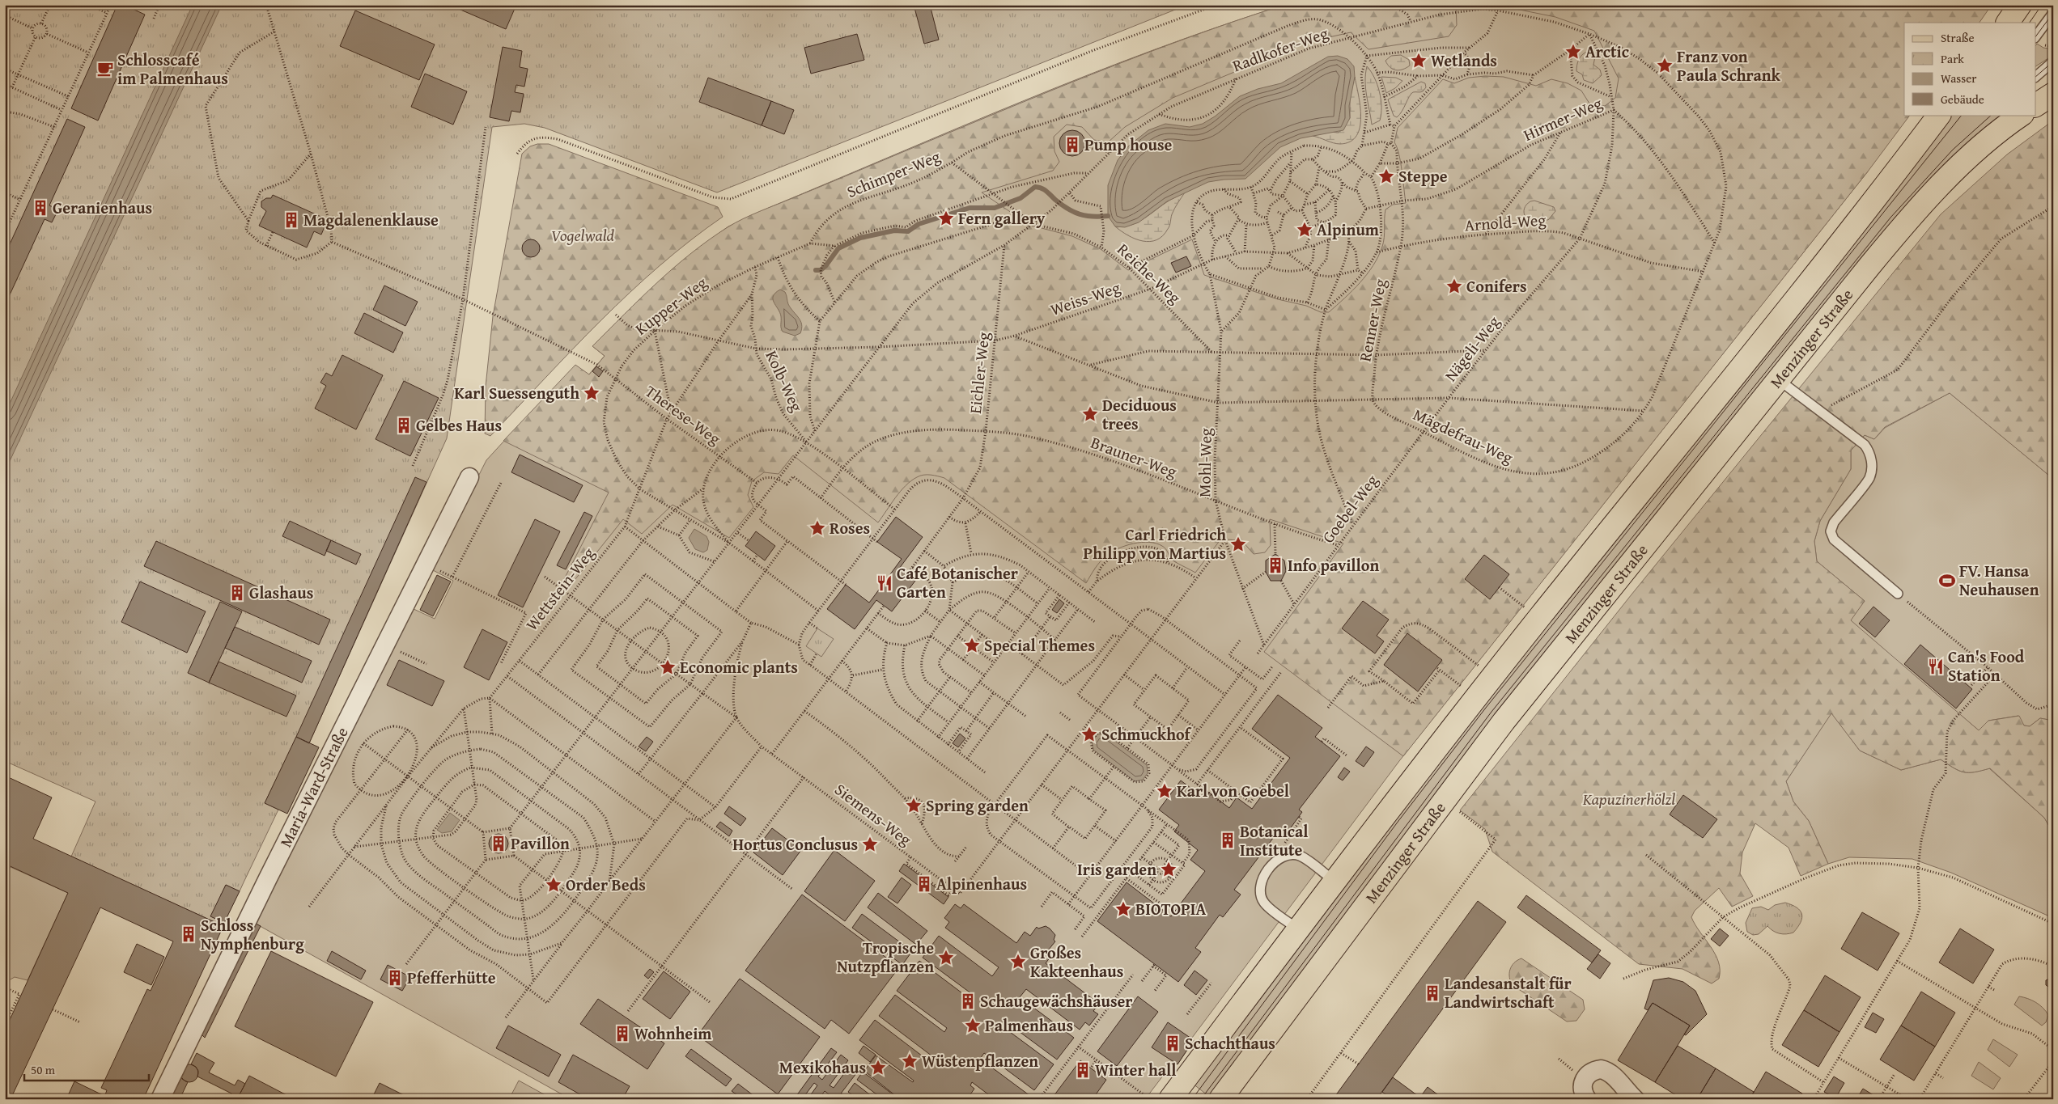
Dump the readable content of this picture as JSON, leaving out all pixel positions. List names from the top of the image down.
{
  "streets": {
    "main road": ["Menzinger Straße"],
    "street": ["Maria-Ward-Straße"],
    "path": [
      "Radlkofer-Weg",
      "Hirmer-Weg",
      "Schimper-Weg",
      "Arnold-Weg",
      "Reiche-Weg",
      "Weiss-Weg",
      "Kupper-Weg",
      "Renner-Weg",
      "Nägeli-Weg",
      "Eichler-Weg",
      "Kolb-Weg",
      "Therese-Weg",
      "Mägdefrau-Weg",
      "Brauner-Weg",
      "Mohl-Weg",
      "Goebel-Weg",
      "Wettstein-Weg",
      "Siemens-Weg"
    ]
  },
  "crossings": [
    ["Radlkofer-Weg", "Hirmer-Weg"],
    ["Radlkofer-Weg", "Schimper-Weg"],
    ["Radlkofer-Weg", "Arnold-Weg"],
    ["Radlkofer-Weg", "Reiche-Weg"],
    ["Radlkofer-Weg", "Weiss-Weg"],
    ["Radlkofer-Weg", "Kupper-Weg"],
    ["Radlkofer-Weg", "Nägeli-Weg"],
    ["Radlkofer-Weg", "Eichler-Weg"],
    ["Radlkofer-Weg", "Kolb-Weg"],
    ["Radlkofer-Weg", "Mägdefrau-Weg"],
    ["Radlkofer-Weg", "Siemens-Weg"],
    ["Hirmer-Weg", "Renner-Weg"],
    ["Hirmer-Weg", "Nägeli-Weg"],
    ["Schimper-Weg", "Reiche-Weg"],
    ["Schimper-Weg", "Kupper-Weg"],
    ["Arnold-Weg", "Renner-Weg"],
    ["Arnold-Weg", "Nägeli-Weg"],
    ["Arnold-Weg", "Mägdefrau-Weg"],
    ["Reiche-Weg", "Weiss-Weg"],
    ["Weiss-Weg", "Kupper-Weg"],
    ["Weiss-Weg", "Eichler-Weg"],
    ["Weiss-Weg", "Kolb-Weg"],
    ["Weiss-Weg", "Mohl-Weg"],
    ["Weiss-Weg", "Wettstein-Weg"],
    ["Kupper-Weg", "Therese-Weg"],
    ["Kupper-Weg", "Wettstein-Weg"],
    ["Renner-Weg", "Mägdefrau-Weg"],
    ["Nägeli-Weg", "Goebel-Weg"],
    ["Eichler-Weg", "Brauner-Weg"],
    ["Kolb-Weg", "Wettstein-Weg"],
    ["Therese-Weg", "Wettstein-Weg"],
    ["Mägdefrau-Weg", "Goebel-Weg"],
    ["Brauner-Weg", "Mohl-Weg"],
    ["Brauner-Weg", "Goebel-Weg"],
    ["Mohl-Weg", "Goebel-Weg"],
    ["Wettstein-Weg", "Siemens-Weg"]
  ],
  "parks": ["Vogelwald", "Kapuzinerhölzl"],
  "places": {
    "place": [
      "Arctic",
      "Wetlands",
      "Franz von Paula Schrank",
      "Steppe",
      "Fern gallery",
      "Alpinum",
      "Conifers",
      "Karl Suessenguth",
      "Deciduous trees",
      "Roses",
      "Carl Friedrich Philipp von Martius",
      "Special Themes",
      "Economic plants",
      "Schmuckhof",
      "Karl von Goebel",
      "Spring garden",
      "Hortus Conclusus",
      "Iris garden",
      "Order Beds",
      "BIOTOPIA",
      "Tropische Nutzpflanzen",
      "Großes Kakteenhaus",
      "Palmenhaus",
      "Wüstenpflanzen",
      "Mexikohaus"
    ],
    "cafe": ["Schlosscafé im Palmenhaus"],
    "building": [
      "Pump house",
      "Geranienhaus",
      "Magdalenenklause",
      "Gelbes Haus",
      "Info pavillon",
      "Glashaus",
      "Botanical Institute",
      "Pavillon",
      "Alpinenhaus",
      "Schloss Nymphenburg",
      "Pfefferhütte",
      "Landesanstalt für Landwirtschaft",
      "Schaugewächshäuser",
      "Wohnheim",
      "Schachthaus",
      "Winter hall"
    ],
    "sports": ["FV. Hansa Neuhausen"],
    "restaurant": ["Café Botanischer Garten", "Can's Food Station"]
  },
  "legend": [
    "Straße",
    "Park",
    "Wasser",
    "Gebäude"
  ],
  "scale_bar": "50 m"
}
